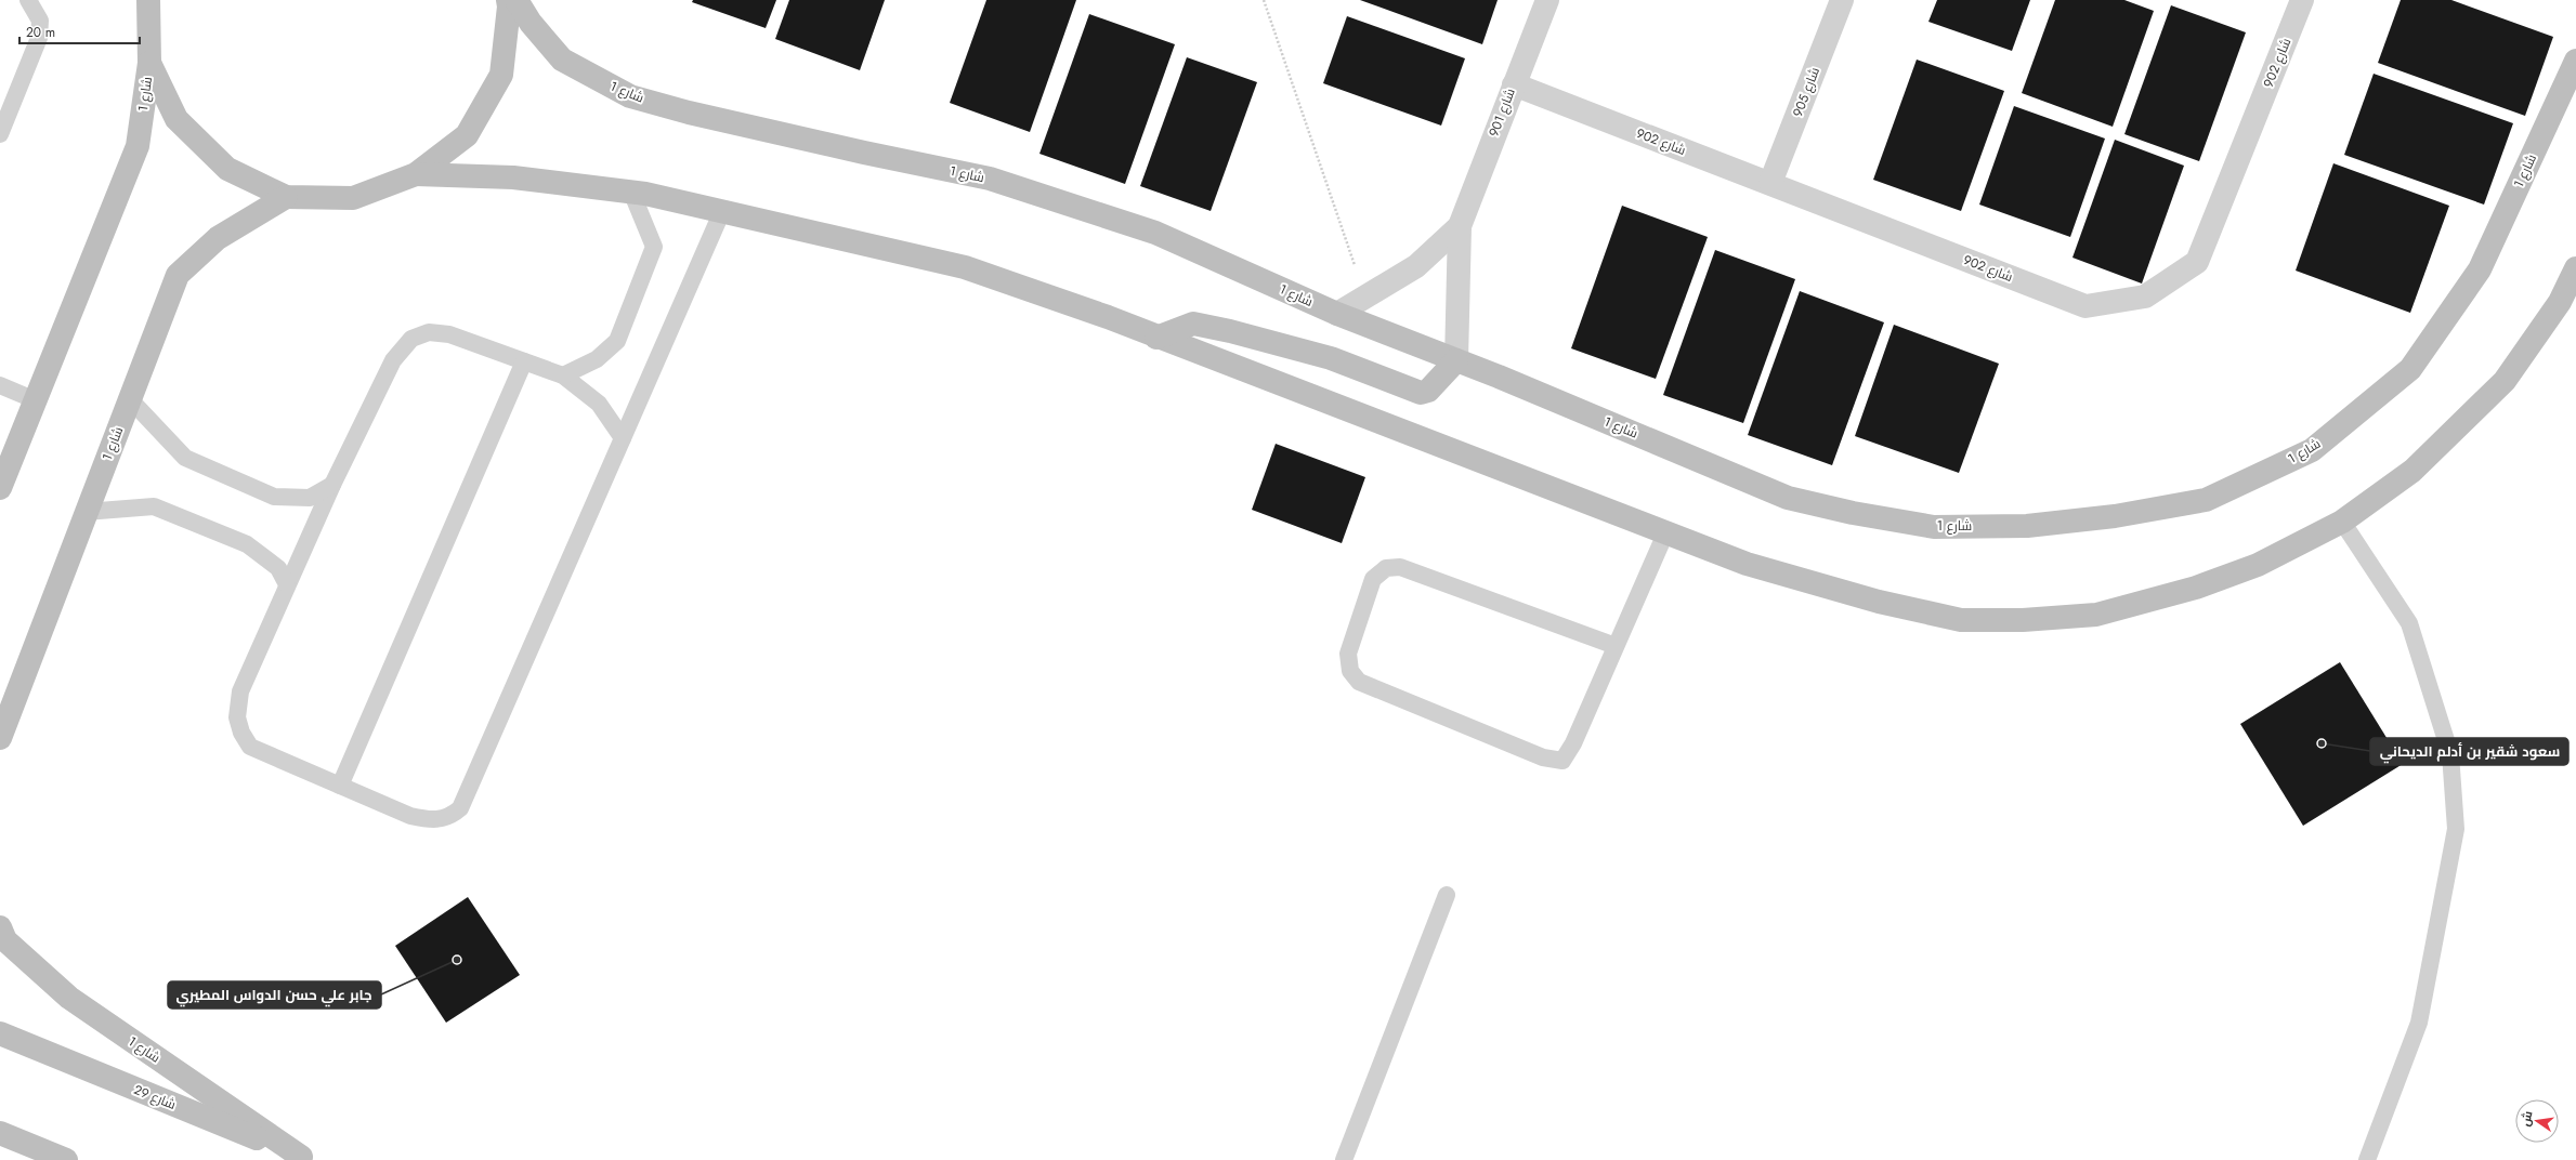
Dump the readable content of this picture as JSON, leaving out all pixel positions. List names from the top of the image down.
{
  "streets": {
    "street": [
      "شارع 902",
      "شارع 1",
      "شارع 905",
      "شارع 901",
      "شارع 29"
    ]
  },
  "crossings": [
    ["شارع 902", "شارع 905"],
    ["شارع 902", "شارع 901"],
    ["شارع 1", "شارع 901"],
    ["شارع 1", "شارع 29"]
  ],
  "places": ["سعود شقير بن أدلم الديحاني", "جابر علي حسن الدواس المطيري"],
  "scale_bar": "20 m",
  "north": "left"
}
